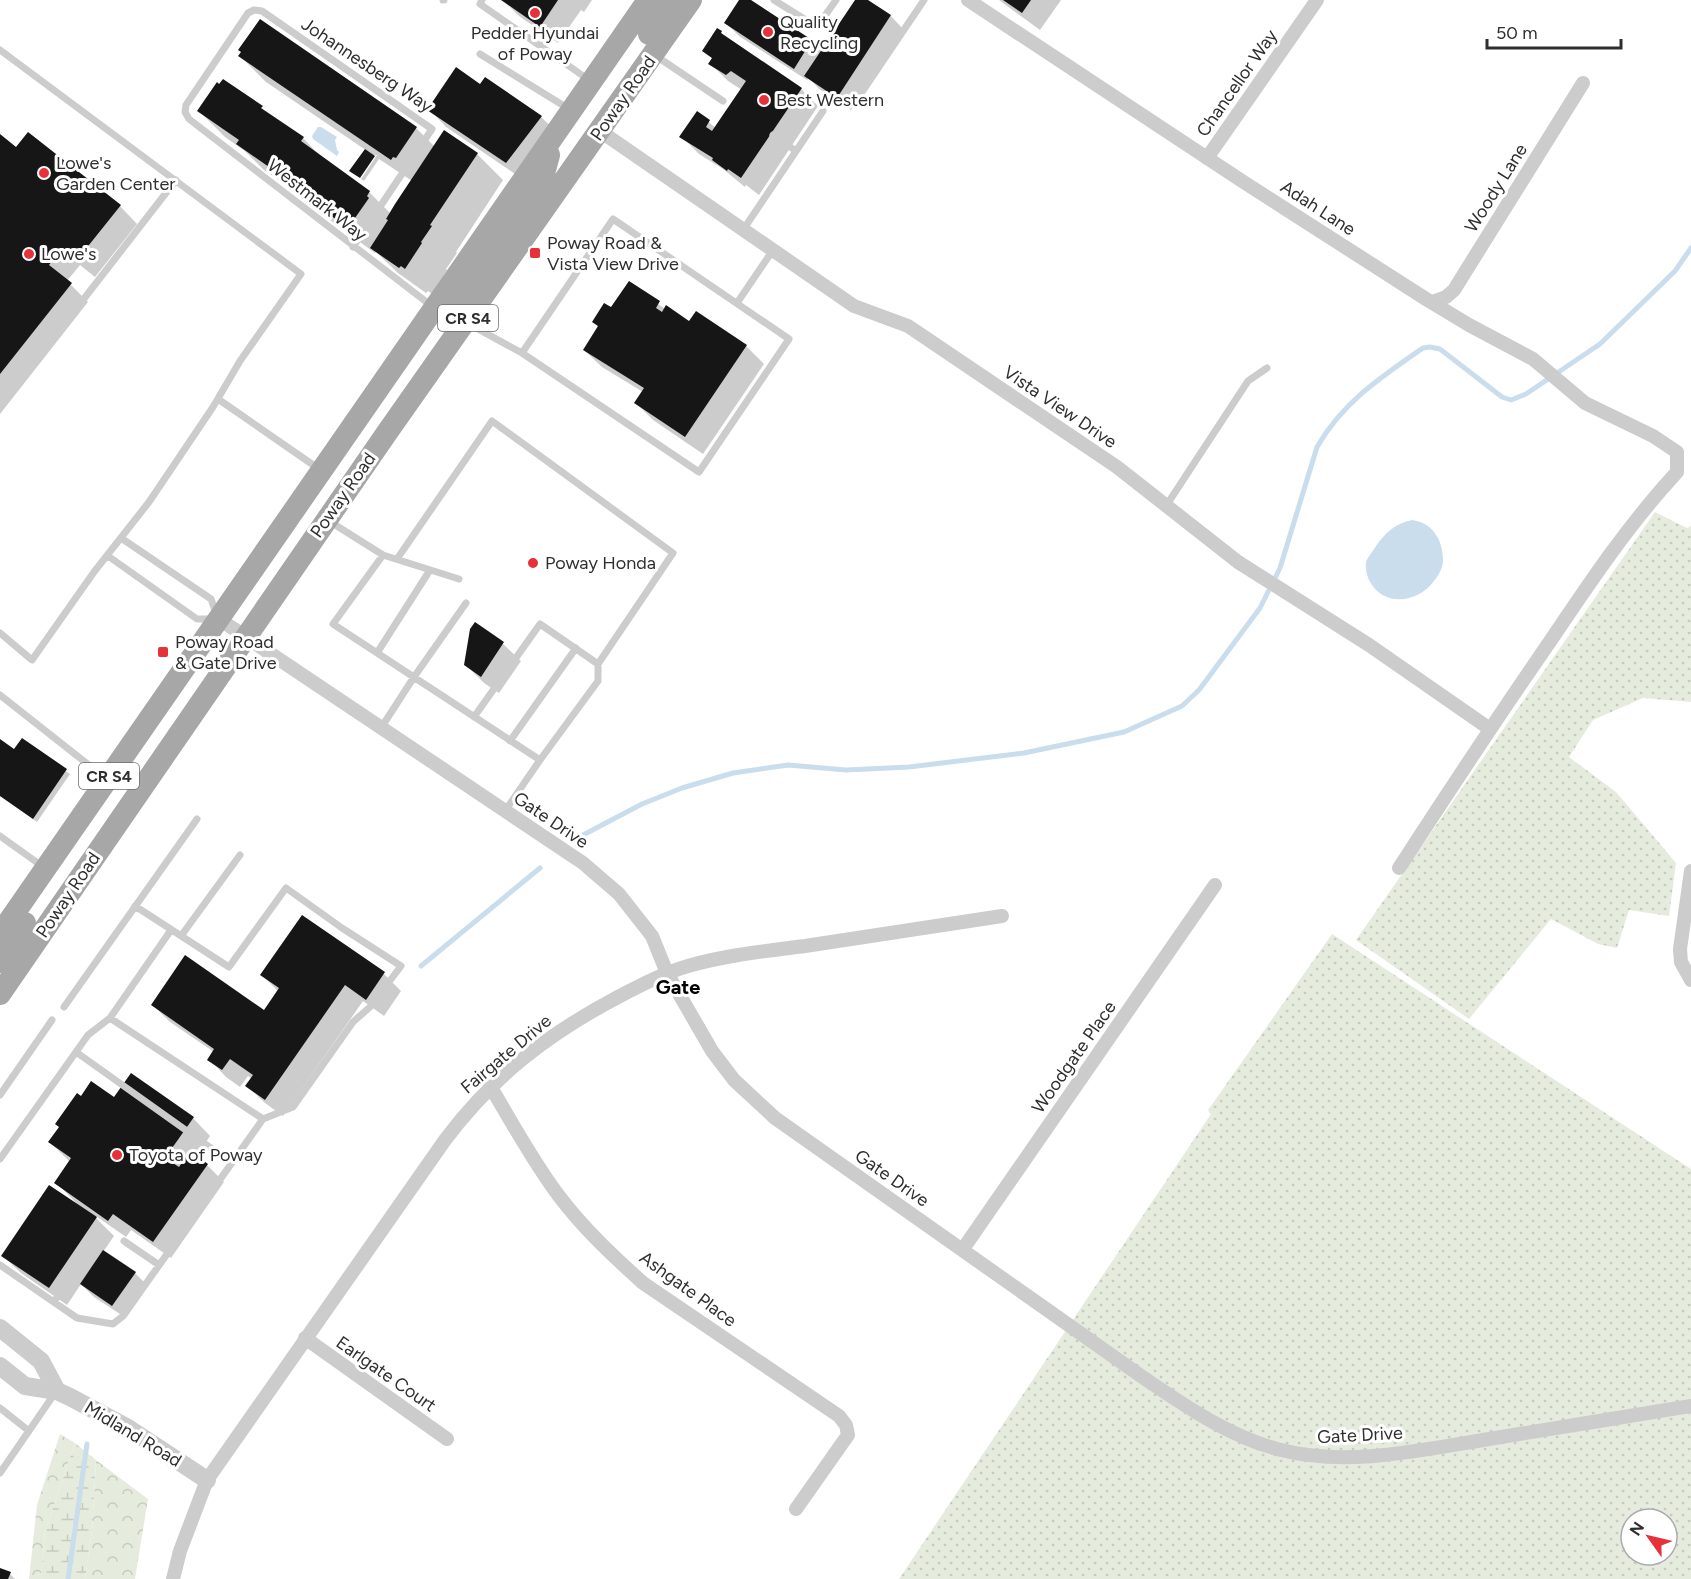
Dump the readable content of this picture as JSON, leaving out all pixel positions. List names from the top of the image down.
{
  "streets": {
    "main road": ["Poway Road", "CR S4"],
    "street": [
      "Chancellor Way",
      "Woody Lane",
      "Adah Lane",
      "Vista View Drive",
      "Gate Drive",
      "Fairgate Drive",
      "Woodgate Place",
      "Ashgate Place",
      "Earlgate Court",
      "Midland Road"
    ],
    "lane": ["Johannesberg Way", "Westmark Way"]
  },
  "crossings": [
    ["Johannesberg Way", "Westmark Way"],
    ["Chancellor Way", "Adah Lane"],
    ["Poway Road", "Westmark Way"],
    ["Poway Road", "Vista View Drive"],
    ["Poway Road", "Gate Drive"],
    ["Woody Lane", "Adah Lane"],
    ["Adah Lane", "Vista View Drive"],
    ["Gate Drive", "Fairgate Drive"],
    ["Gate Drive", "Woodgate Place"],
    ["Fairgate Drive", "Ashgate Place"],
    ["Fairgate Drive", "Earlgate Court"],
    ["Fairgate Drive", "Midland Road"]
  ],
  "districts": ["Gate"],
  "places": {
    "other": [
      "Pedder Hyundai of Poway",
      "Quality Recycling",
      "Best Western",
      "Lowe's Garden Center",
      "Lowe's",
      "Poway Honda",
      "Toyota of Poway"
    ],
    "transit": ["Poway Road & Vista View Drive", "Poway Road & Gate Drive"]
  },
  "scale_bar": "50 m",
  "north": "top left"
}
